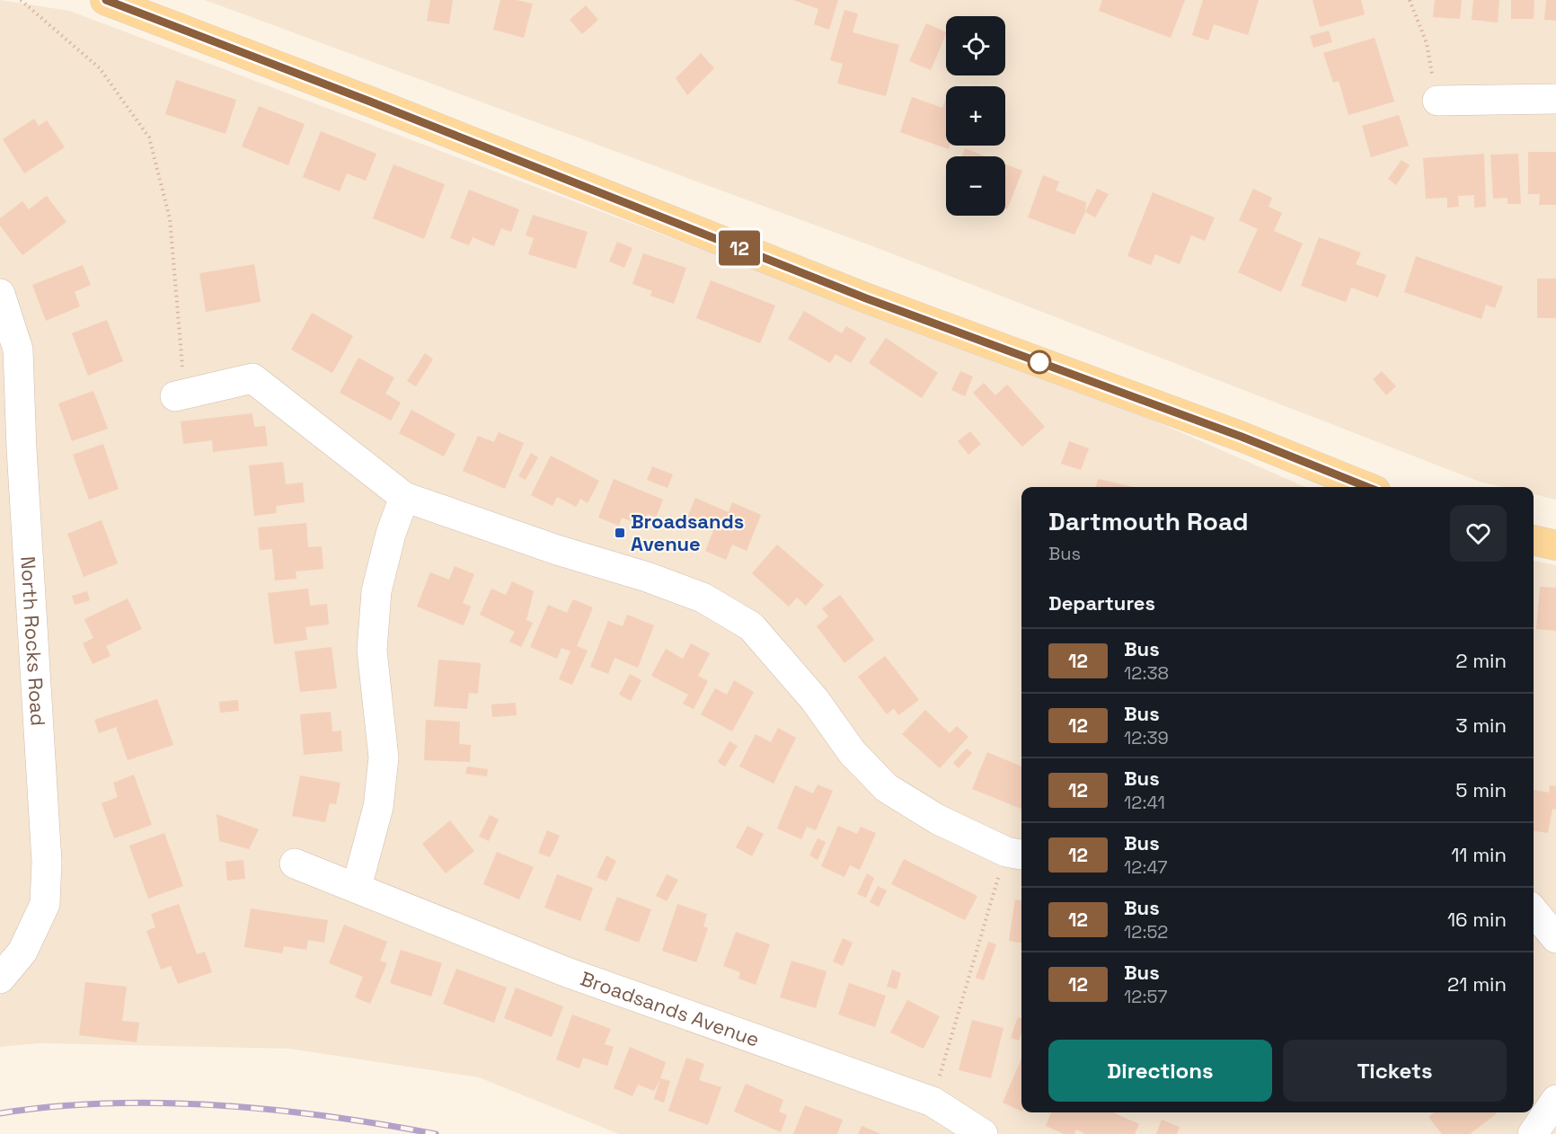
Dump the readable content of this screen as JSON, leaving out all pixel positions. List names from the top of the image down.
{
  "streets": {
    "street": ["North Rocks Road", "Broadsands Avenue"]
  },
  "places": {
    "transit": ["Broadsands Avenue"]
  },
  "lines": ["bus line 12"],
  "page": {
    "on_map": "12",
    "map_buttons": ["+", "−"],
    "heading": [
      ["Dartmouth Road", "Bus"],
      "Departures"
    ],
    "list": [
      {
        "mark": "12",
        "name": "Bus",
        "note": "12:38",
        "value": "2 min"
      },
      {
        "mark": "12",
        "name": "Bus",
        "note": "12:39",
        "value": "3 min"
      },
      {
        "mark": "12",
        "name": "Bus",
        "note": "12:41",
        "value": "5 min"
      },
      {
        "mark": "12",
        "name": "Bus",
        "note": "12:47",
        "value": "11 min"
      },
      {
        "mark": "12",
        "name": "Bus",
        "note": "12:52",
        "value": "16 min"
      },
      {
        "mark": "12",
        "name": "Bus",
        "note": "12:57",
        "value": "21 min"
      }
    ],
    "buttons": ["Directions", "Tickets"]
  }
}
